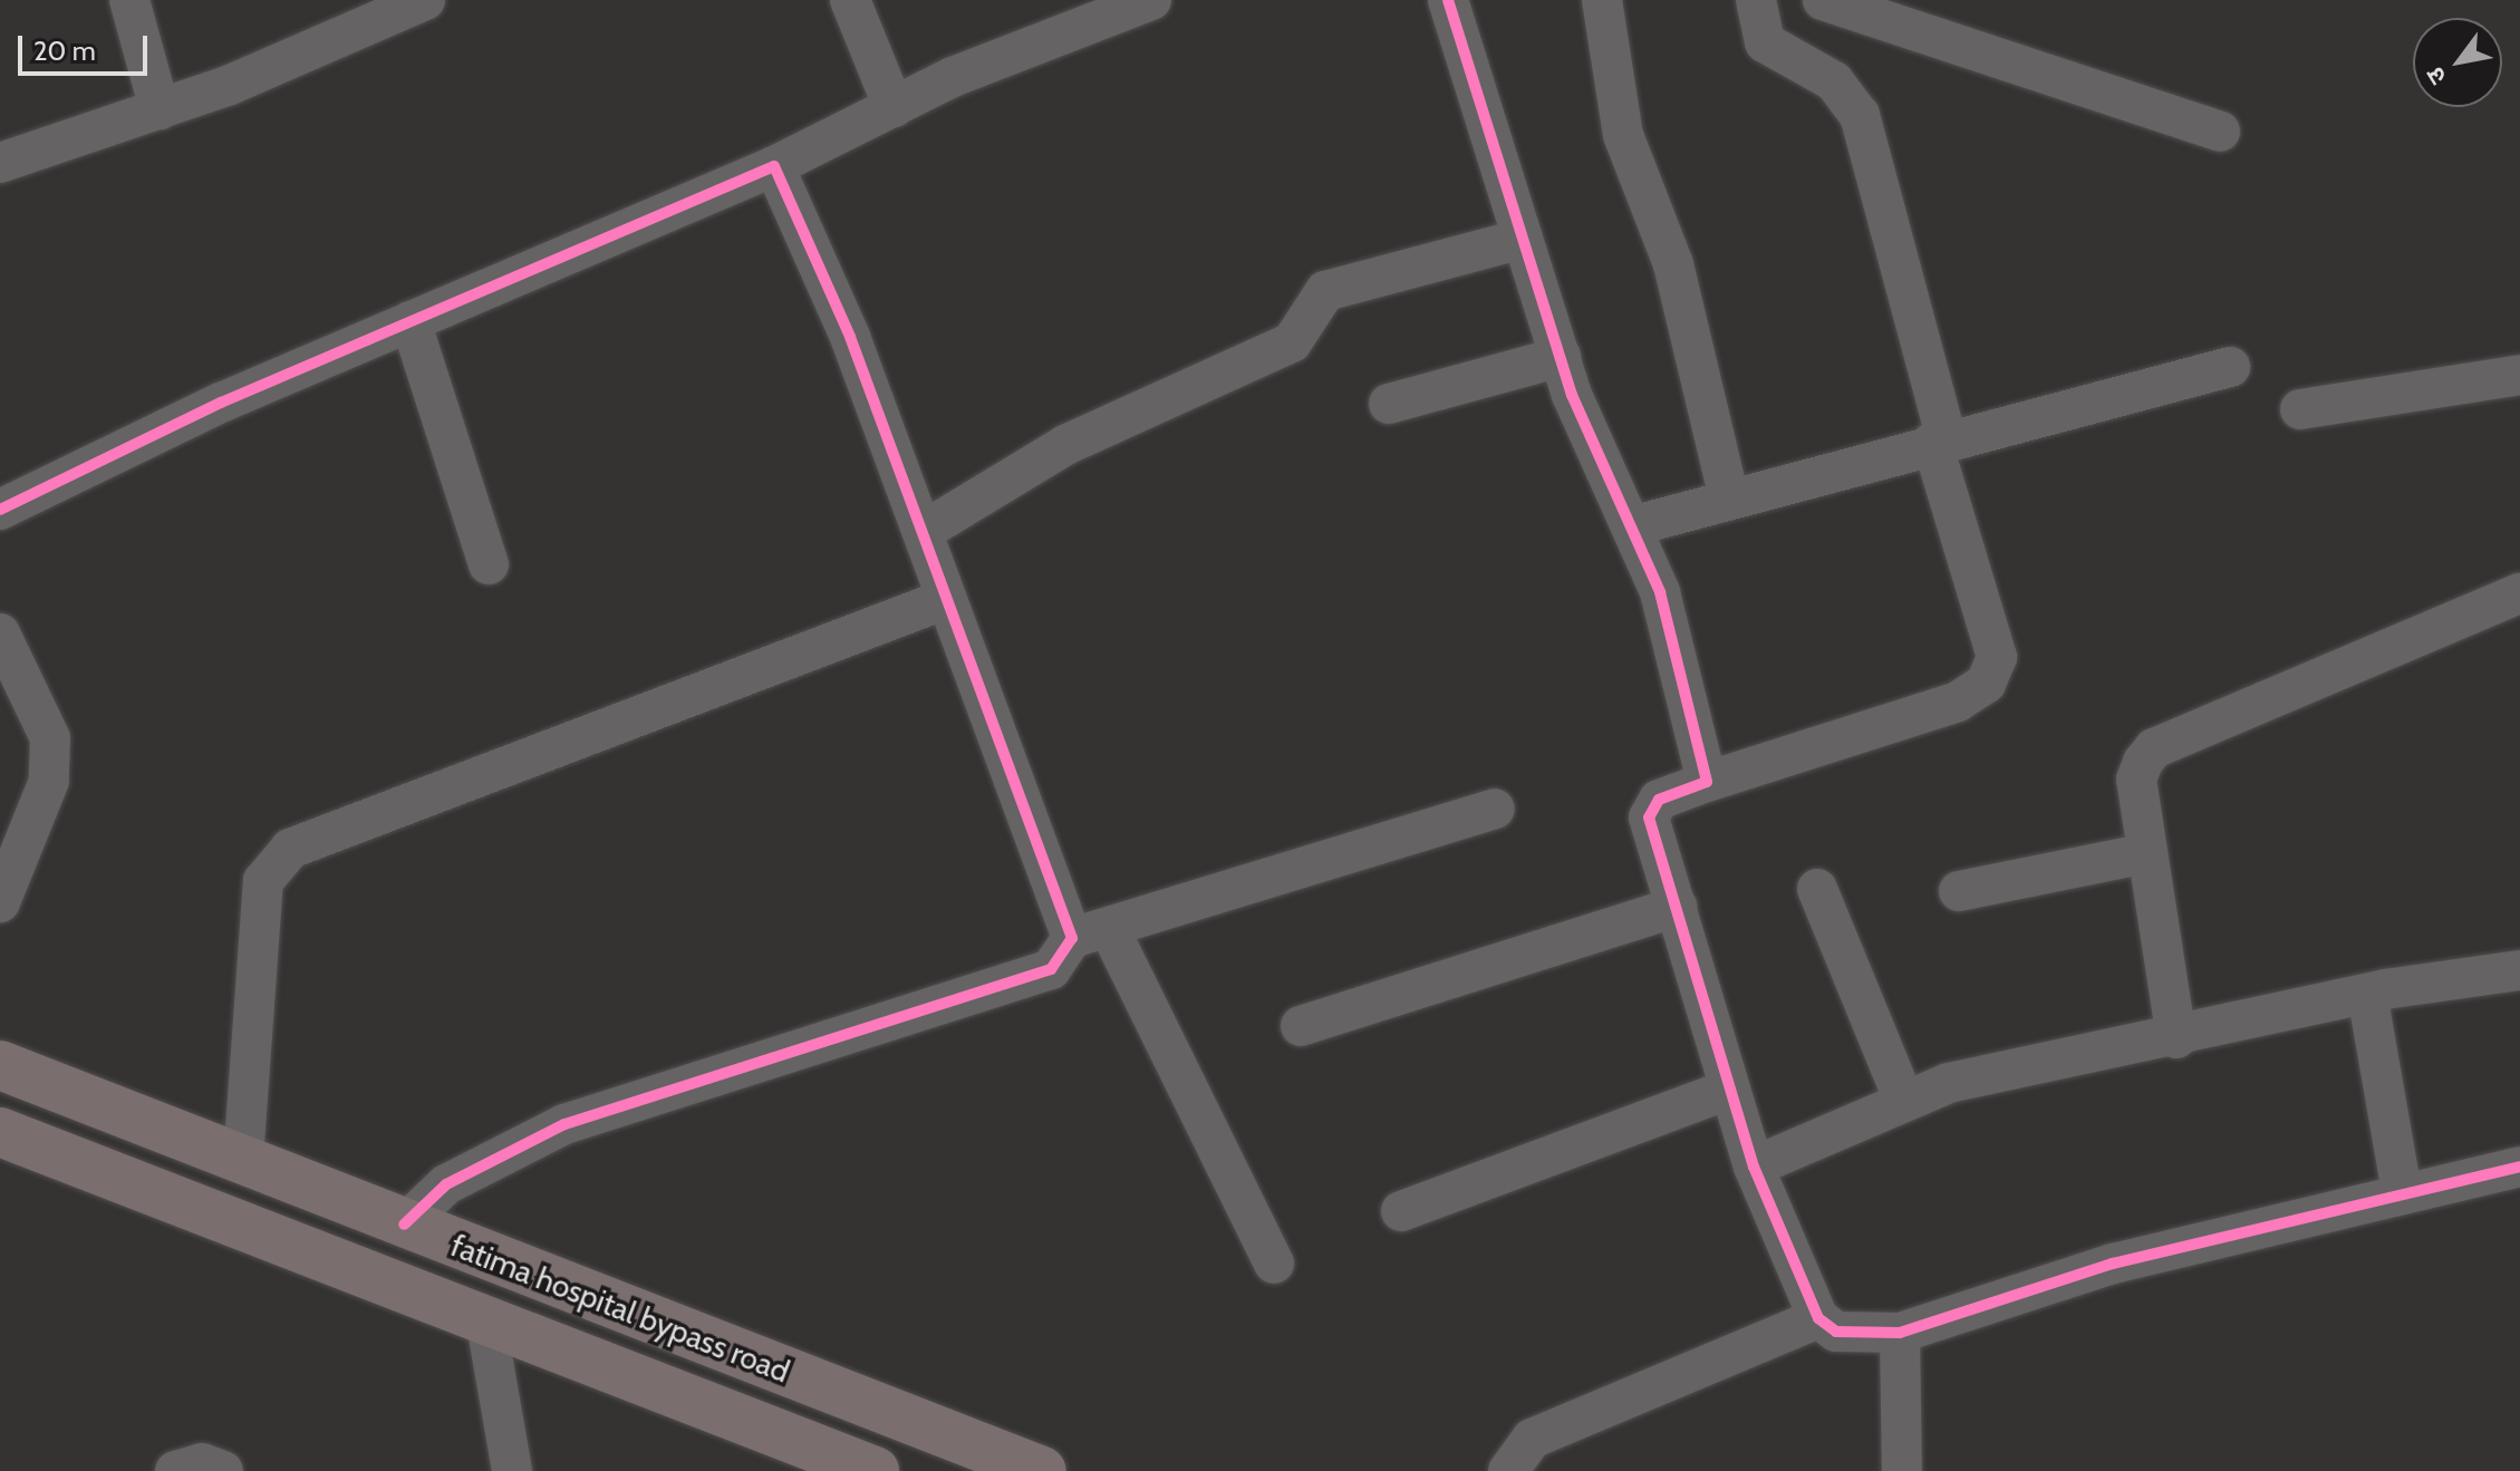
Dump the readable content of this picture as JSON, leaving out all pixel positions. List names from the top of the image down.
{
  "streets": {
    "highway": ["fatima hospital bypass road"]
  },
  "scale_bar": "20 m",
  "north": "bottom left"
}
